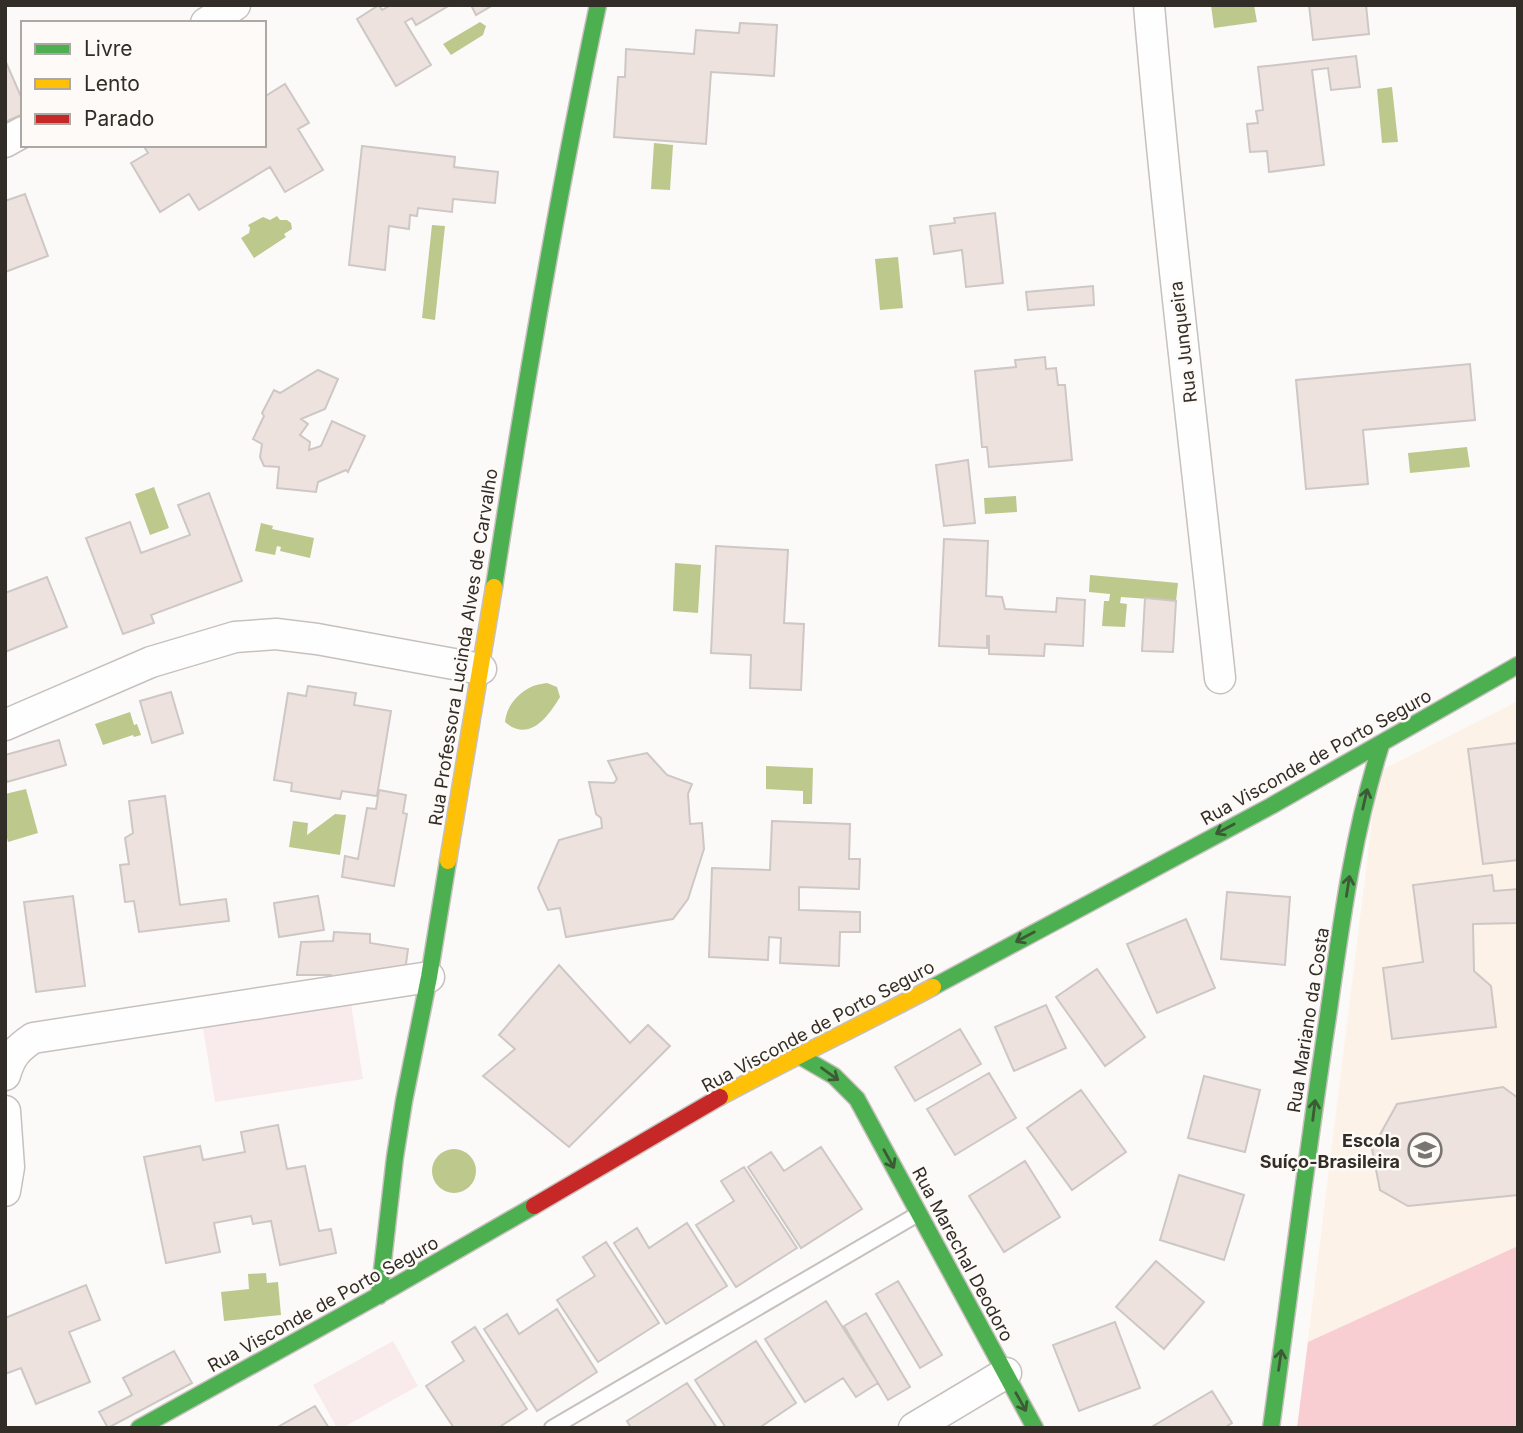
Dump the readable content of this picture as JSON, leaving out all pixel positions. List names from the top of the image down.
{
  "streets": {
    "street": [
      "Rua Junqueira",
      "Rua Professora Lucinda Alves de Carvalho",
      "Rua Visconde de Porto Seguro",
      "Rua Mariano da Costa",
      "Rua Marechal Deodoro"
    ]
  },
  "crossings": [
    ["Rua Professora Lucinda Alves de Carvalho", "Rua Visconde de Porto Seguro"],
    ["Rua Visconde de Porto Seguro", "Rua Mariano da Costa"],
    ["Rua Visconde de Porto Seguro", "Rua Marechal Deodoro"]
  ],
  "one_way": ["Rua Mariano da Costa", "Rua Marechal Deodoro"],
  "places": {
    "school or university": ["Escola Suíço-Brasileira"]
  },
  "legend": ["Livre", "Lento", "Parado"]
}
